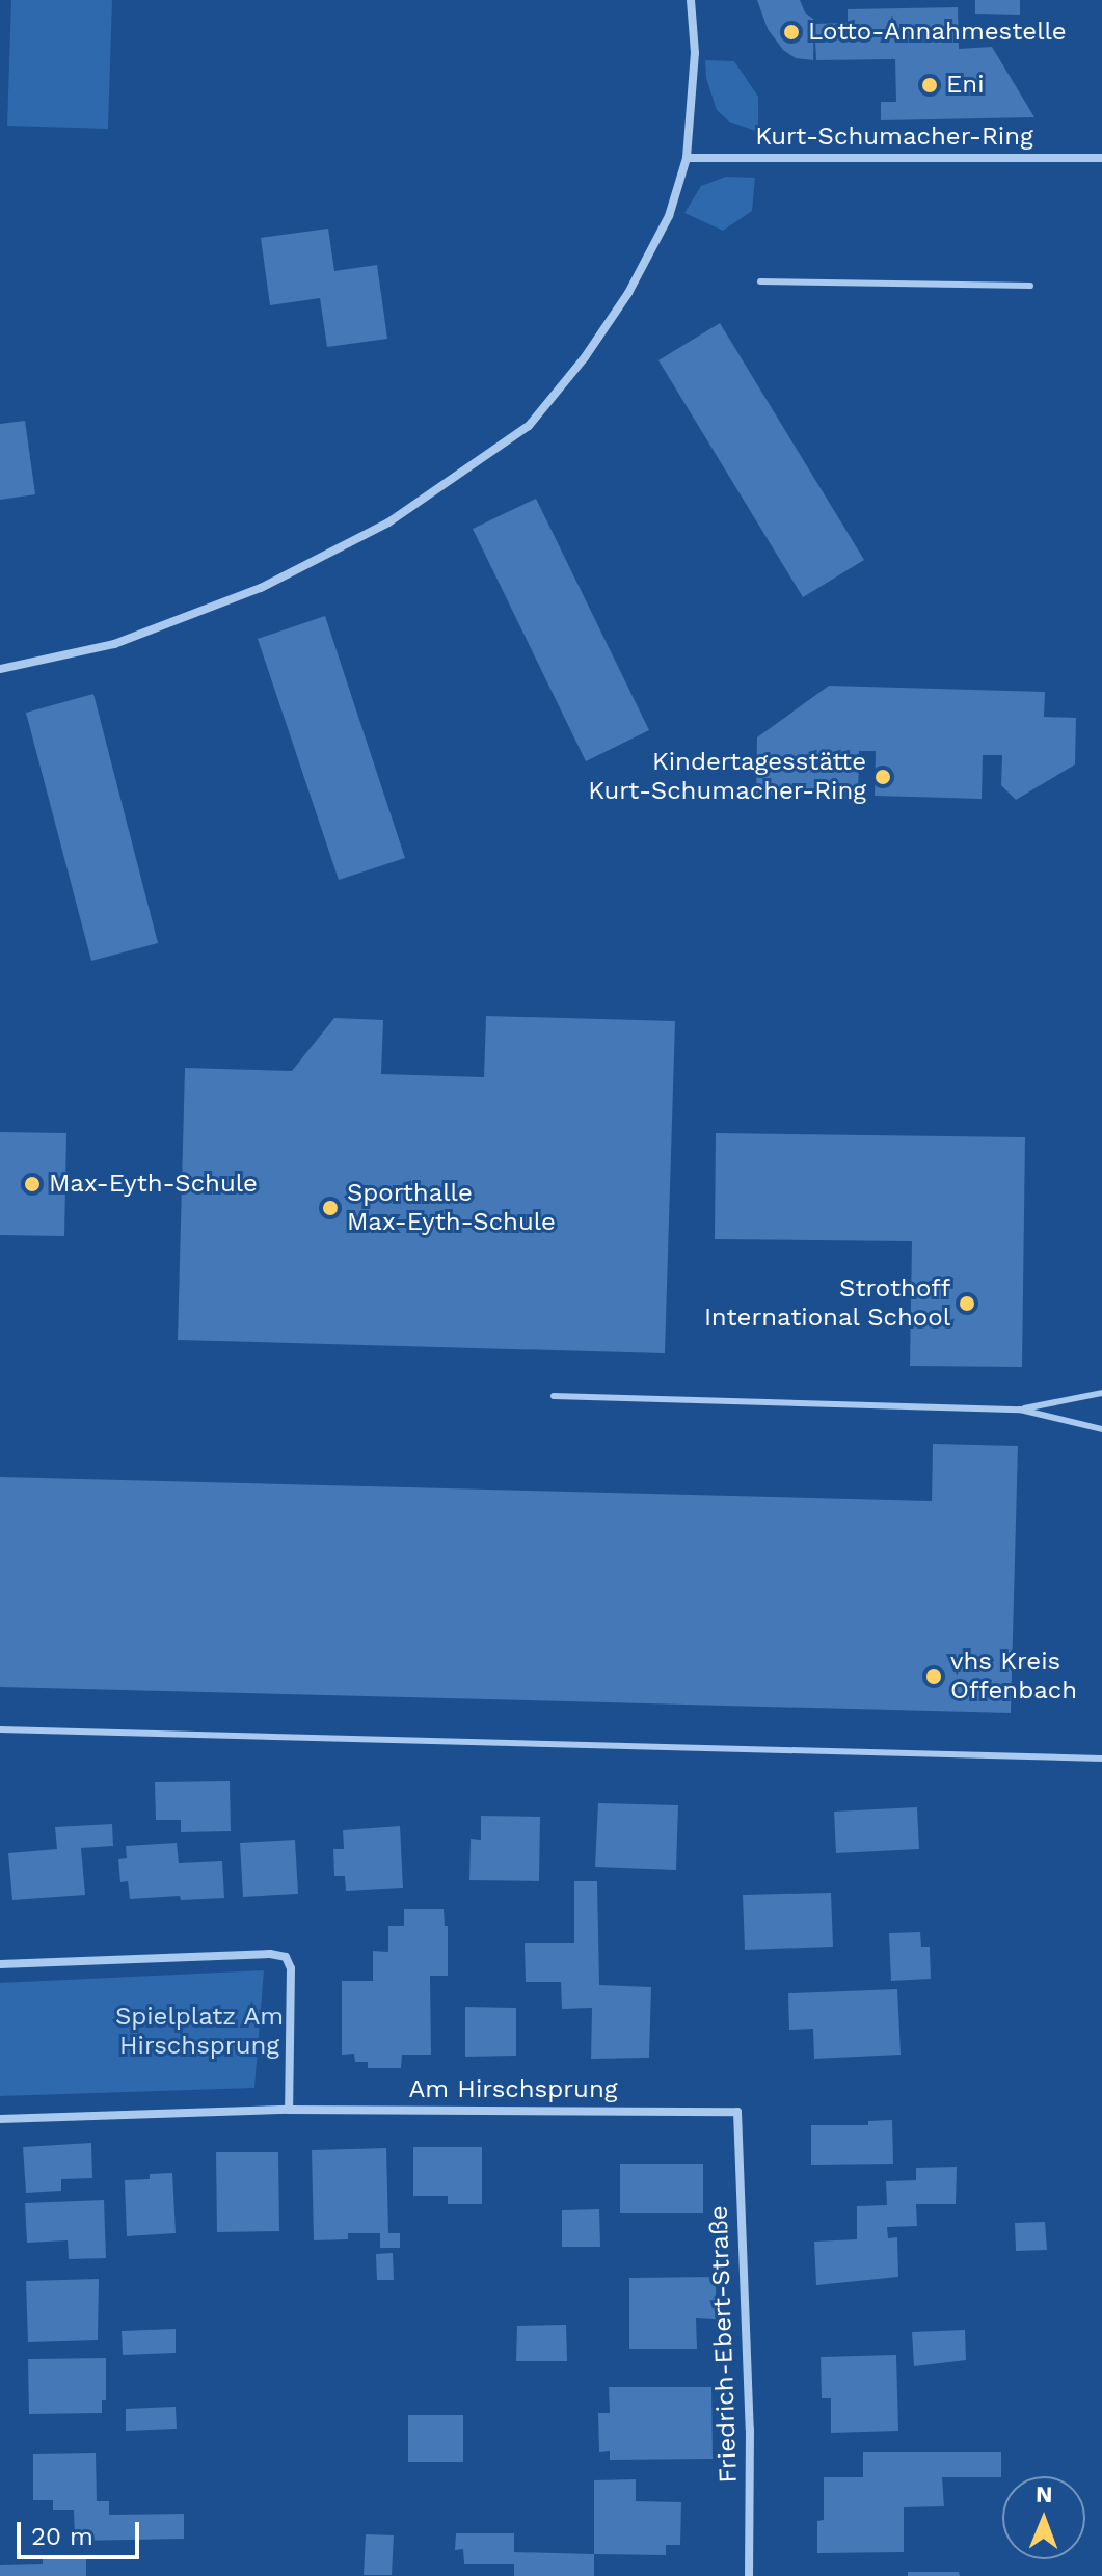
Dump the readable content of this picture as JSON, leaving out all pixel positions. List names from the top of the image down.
{
  "streets": {
    "street": ["Kurt-Schumacher-Ring", "Am Hirschsprung", "Friedrich-Ebert-Straße"]
  },
  "crossings": [
    ["Am Hirschsprung", "Friedrich-Ebert-Straße"]
  ],
  "parks": ["Spielplatz Am Hirschsprung"],
  "places": [
    "Lotto-Annahmestelle",
    "Eni",
    "Kindertagesstätte Kurt-Schumacher-Ring",
    "Max-Eyth-Schule",
    "Sporthalle Max-Eyth-Schule",
    "Strothoff International School",
    "vhs Kreis Offenbach"
  ],
  "scale_bar": "20 m",
  "north": "top"
}
